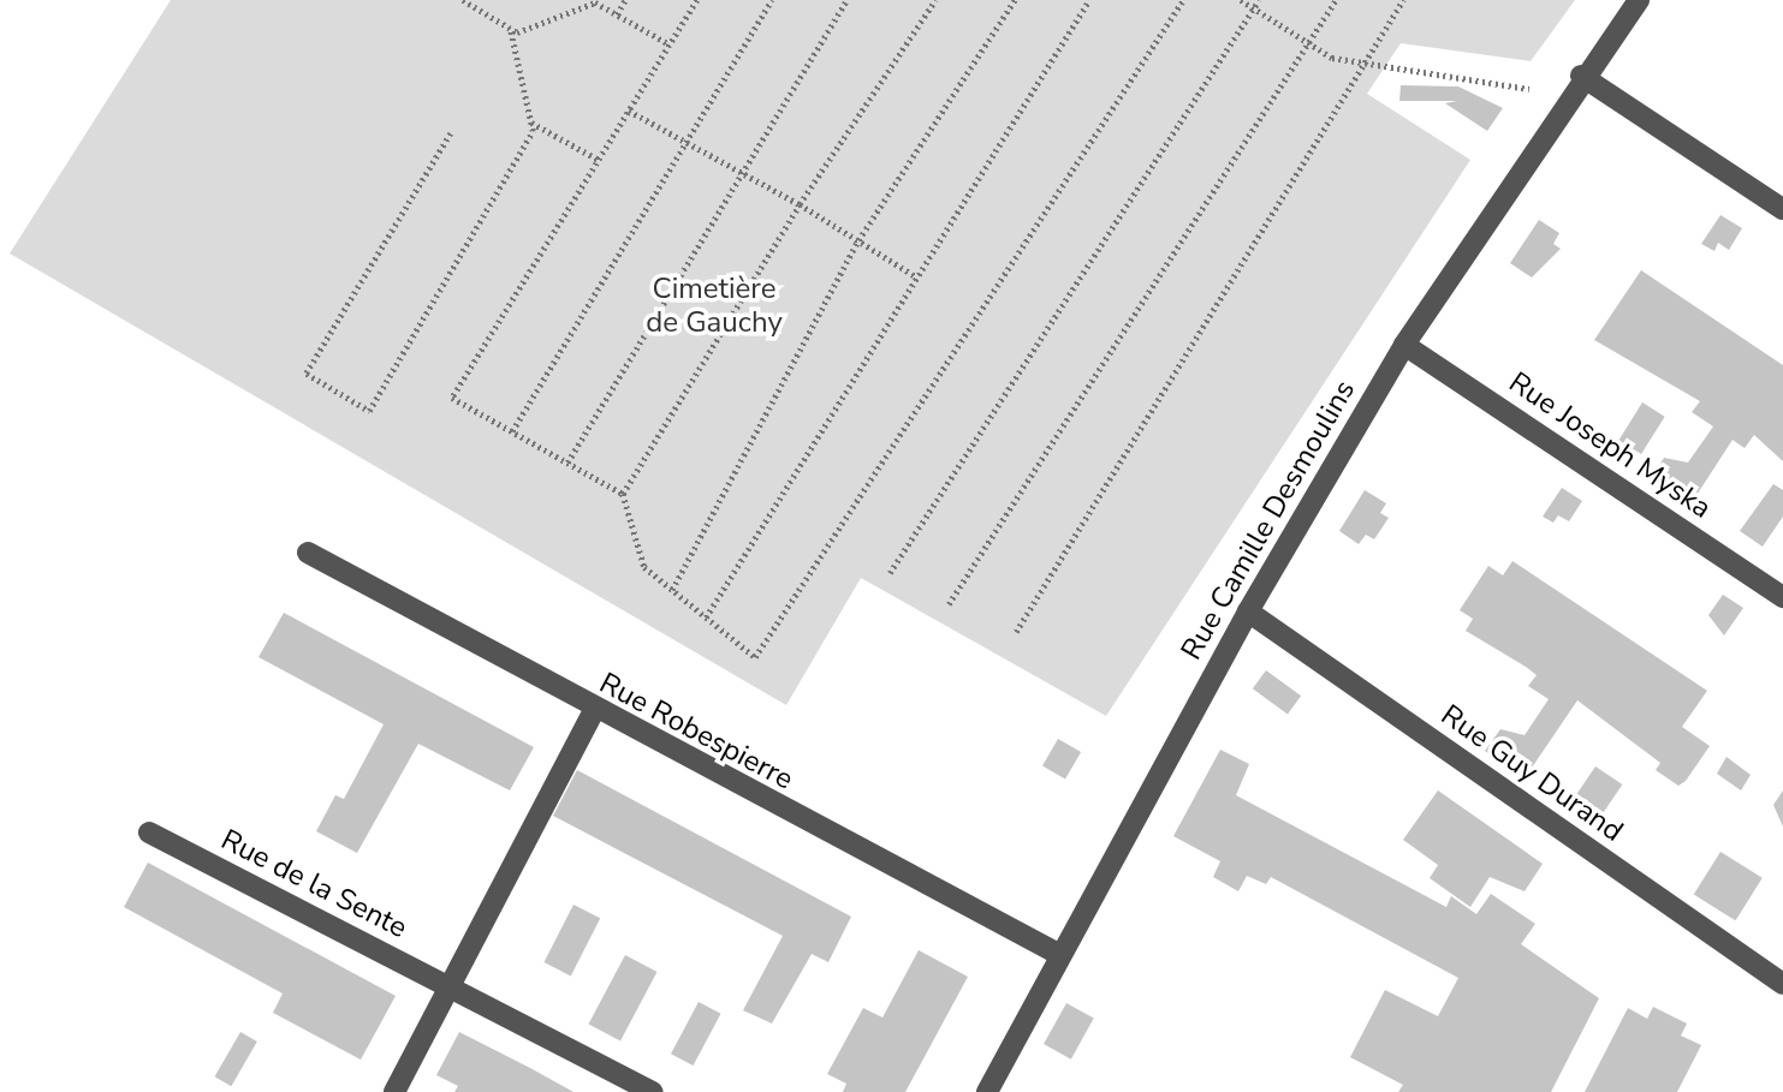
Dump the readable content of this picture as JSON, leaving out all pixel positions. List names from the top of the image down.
{
  "streets": {
    "street": [
      "Rue Joseph Myska",
      "Rue Camille Desmoulins",
      "Rue Robespierre",
      "Rue Guy Durand",
      "Rue de la Sente"
    ]
  },
  "crossings": [
    ["Rue Joseph Myska", "Rue Camille Desmoulins"],
    ["Rue Camille Desmoulins", "Rue Robespierre"],
    ["Rue Camille Desmoulins", "Rue Guy Durand"]
  ],
  "parks": ["Cimetière de Gauchy"]
}
